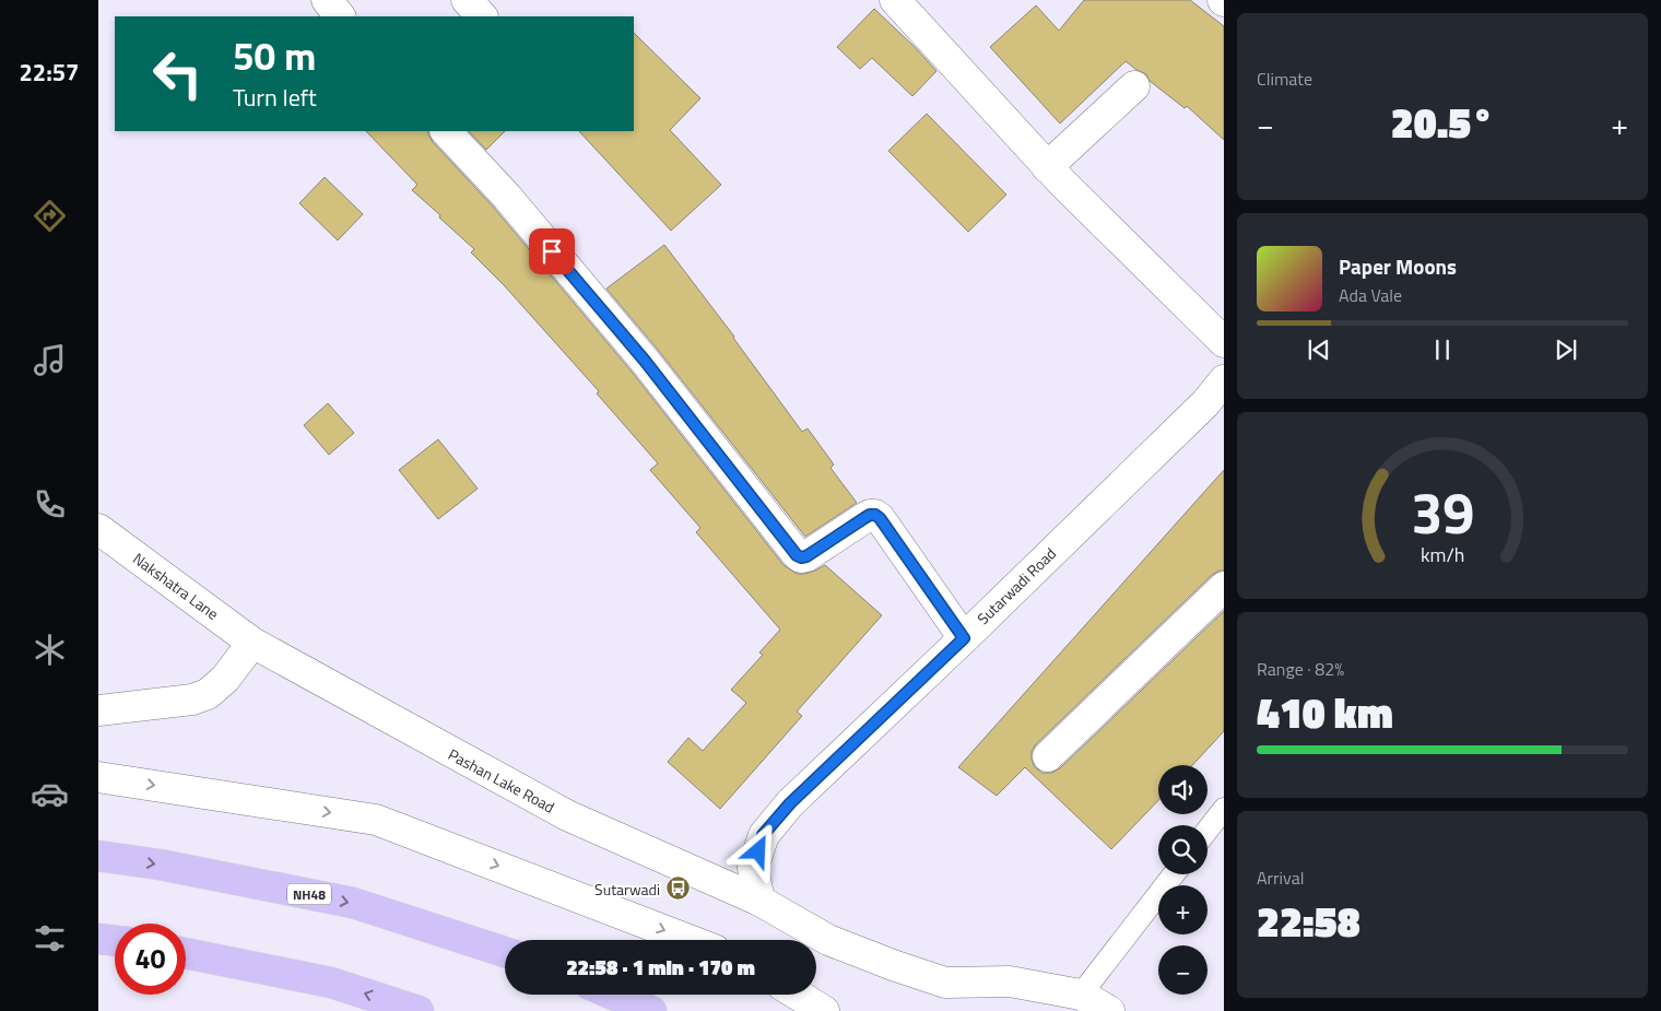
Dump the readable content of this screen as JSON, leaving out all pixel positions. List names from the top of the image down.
{
  "streets": {
    "highway": ["NH48"],
    "street": ["Nakshatra Lane", "Sutarwadi Road", "Pashan Lake Road"]
  },
  "crossings": [
    ["Nakshatra Lane", "Pashan Lake Road"],
    ["Sutarwadi Road", "Pashan Lake Road"]
  ],
  "places": {
    "bus stop": ["Sutarwadi"]
  },
  "page": {
    "tabs": "22:57",
    "tile": [
      "Climate",
      ["Range · 82%", "410 km"],
      ["Arrival", "22:58"]
    ],
    "turn": ["50 m", "Turn left"],
    "heat": ["−", "20.5°", "+"],
    "song": ["Paper Moons", "Ada Vale"],
    "map_buttons": ["+", "−"],
    "limit": "40",
    "trip": "22:58 · 1 min · 170 m",
    "gauge": ["39", "km/h"]
  }
}
